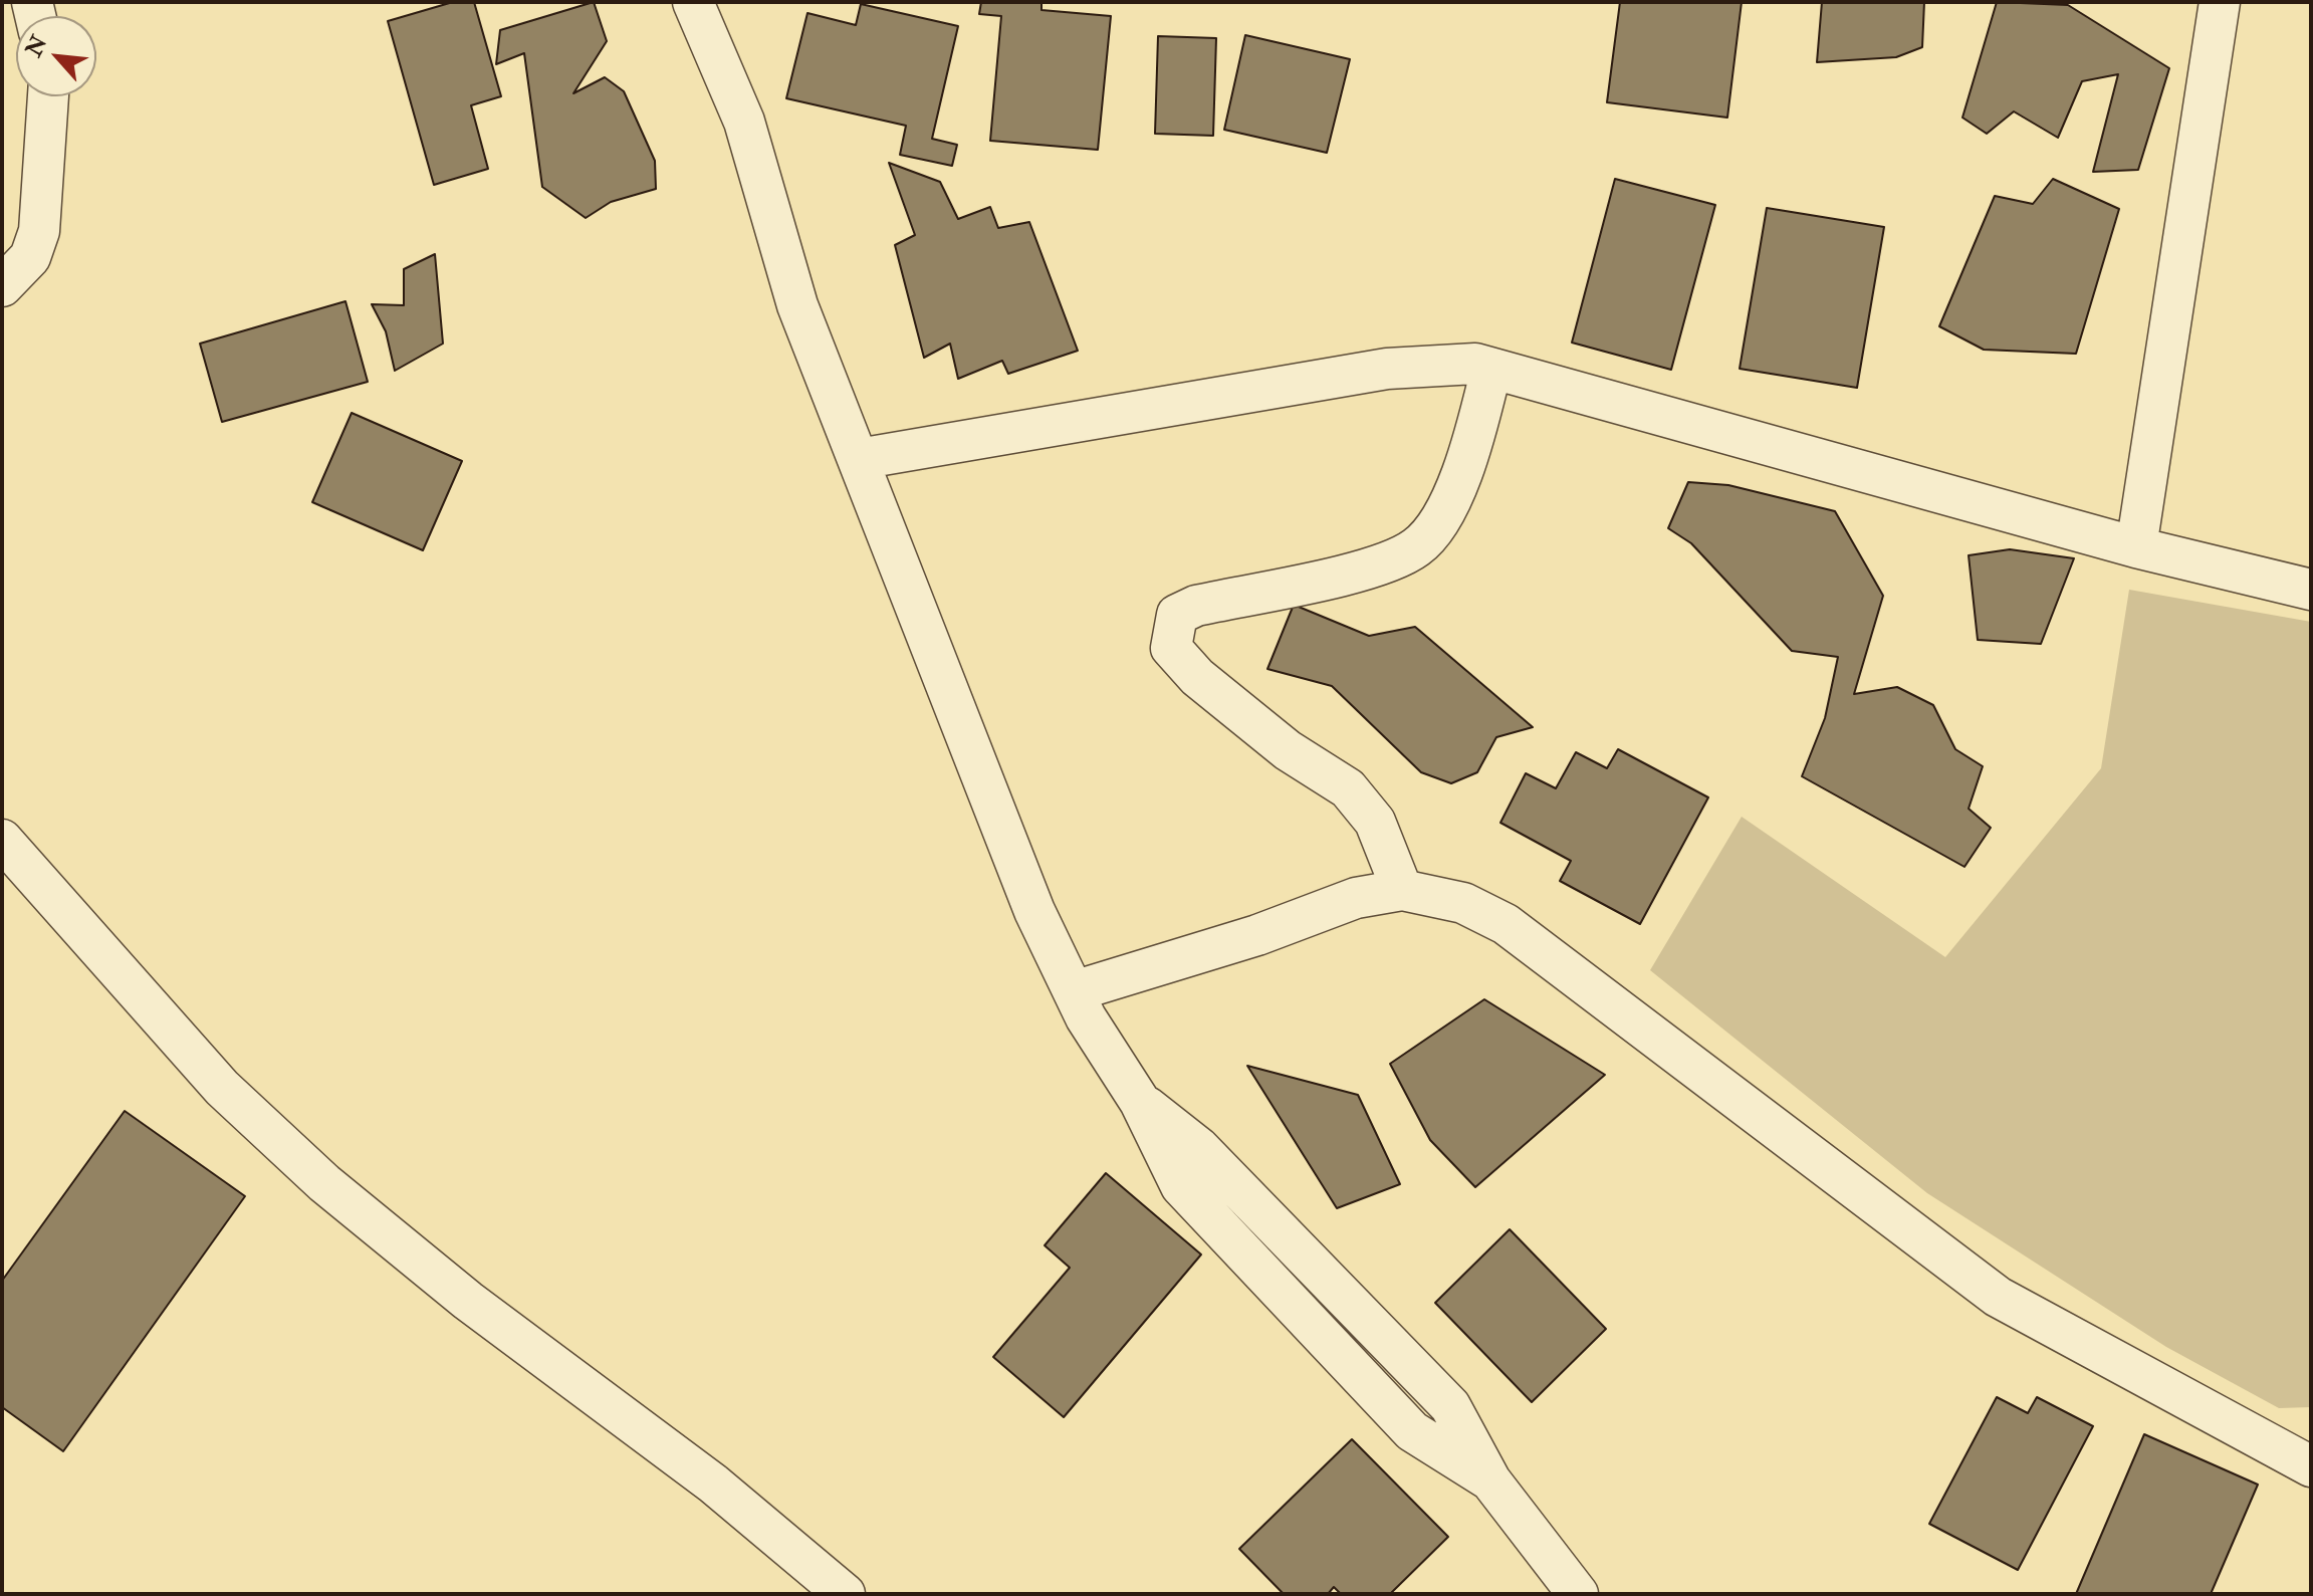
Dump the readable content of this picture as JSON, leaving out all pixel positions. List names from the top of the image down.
{
  "north": "top left"
}
